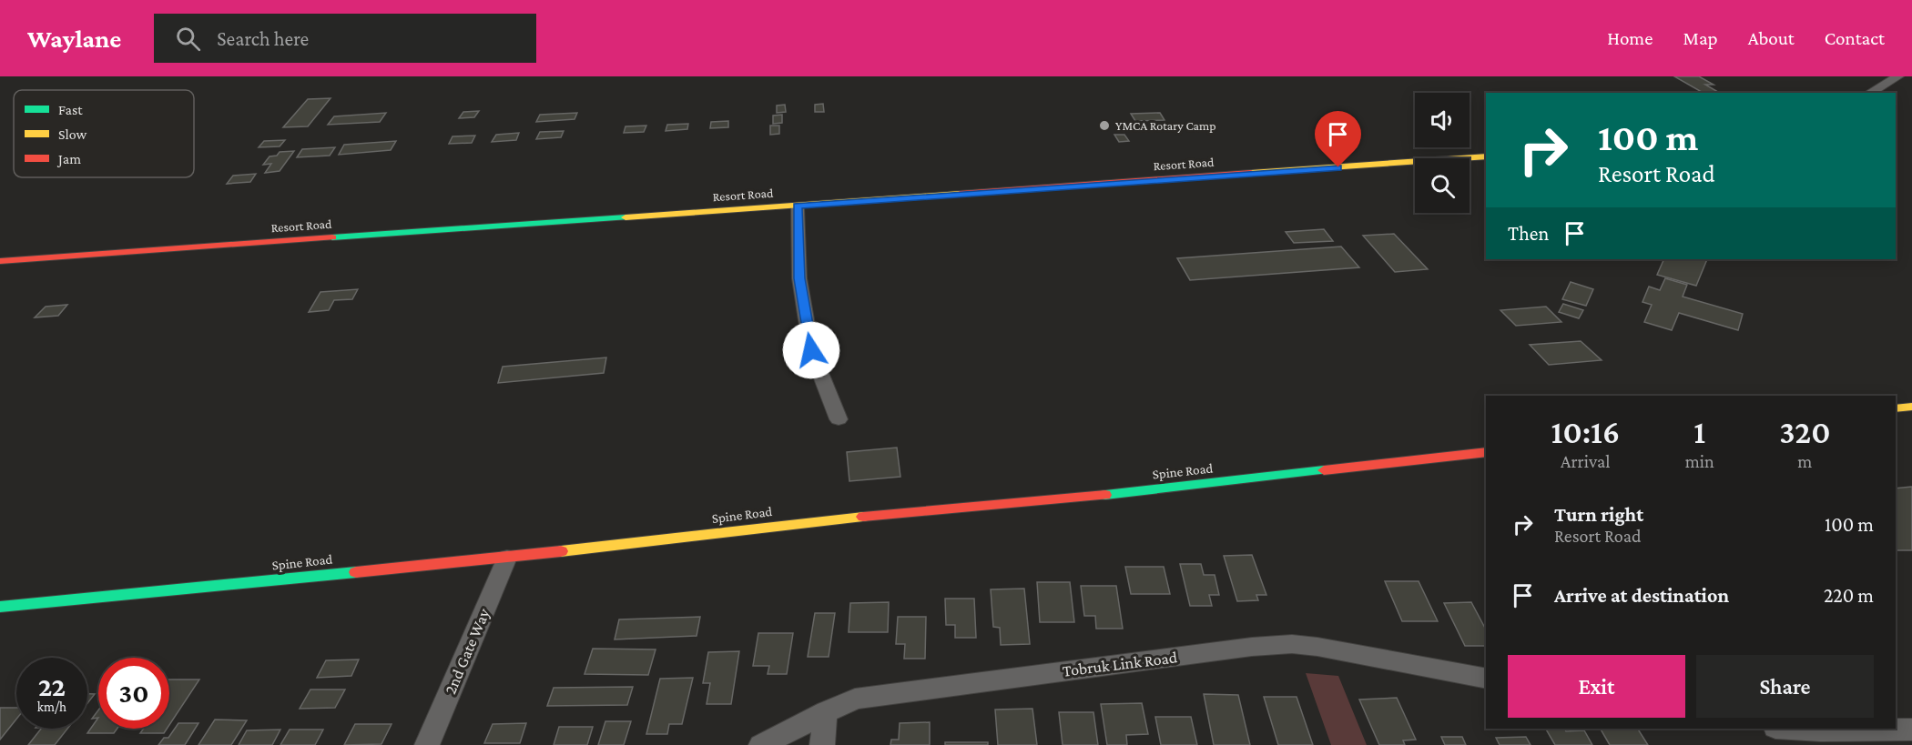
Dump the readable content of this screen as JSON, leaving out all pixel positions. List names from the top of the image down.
{
  "streets": {
    "street": [
      "Resort Road",
      "Spine Road",
      "2nd Gate Way",
      "Tobruk Link Road"
    ]
  },
  "crossings": [
    ["Spine Road", "2nd Gate Way"]
  ],
  "places": ["YMCA Rotary Camp"],
  "legend": ["Fast", "Slow", "Jam"],
  "page": {
    "header": "Waylane",
    "search": "Search here",
    "nav": [
      "Home",
      "Map",
      "About",
      "Contact"
    ],
    "turn": ["100 m", "Resort Road"],
    "then": "Then",
    "eta": [
      "10:16",
      "Arrival",
      "1",
      "min",
      "320",
      "m"
    ],
    "list": [
      {
        "name": "Turn right",
        "note": "Resort Road",
        "value": "100 m"
      },
      {
        "name": "Arrive at destination",
        "value": "220 m"
      }
    ],
    "buttons": ["Exit", "Share"],
    "speed": "22 km/h",
    "limit": "30"
  }
}
